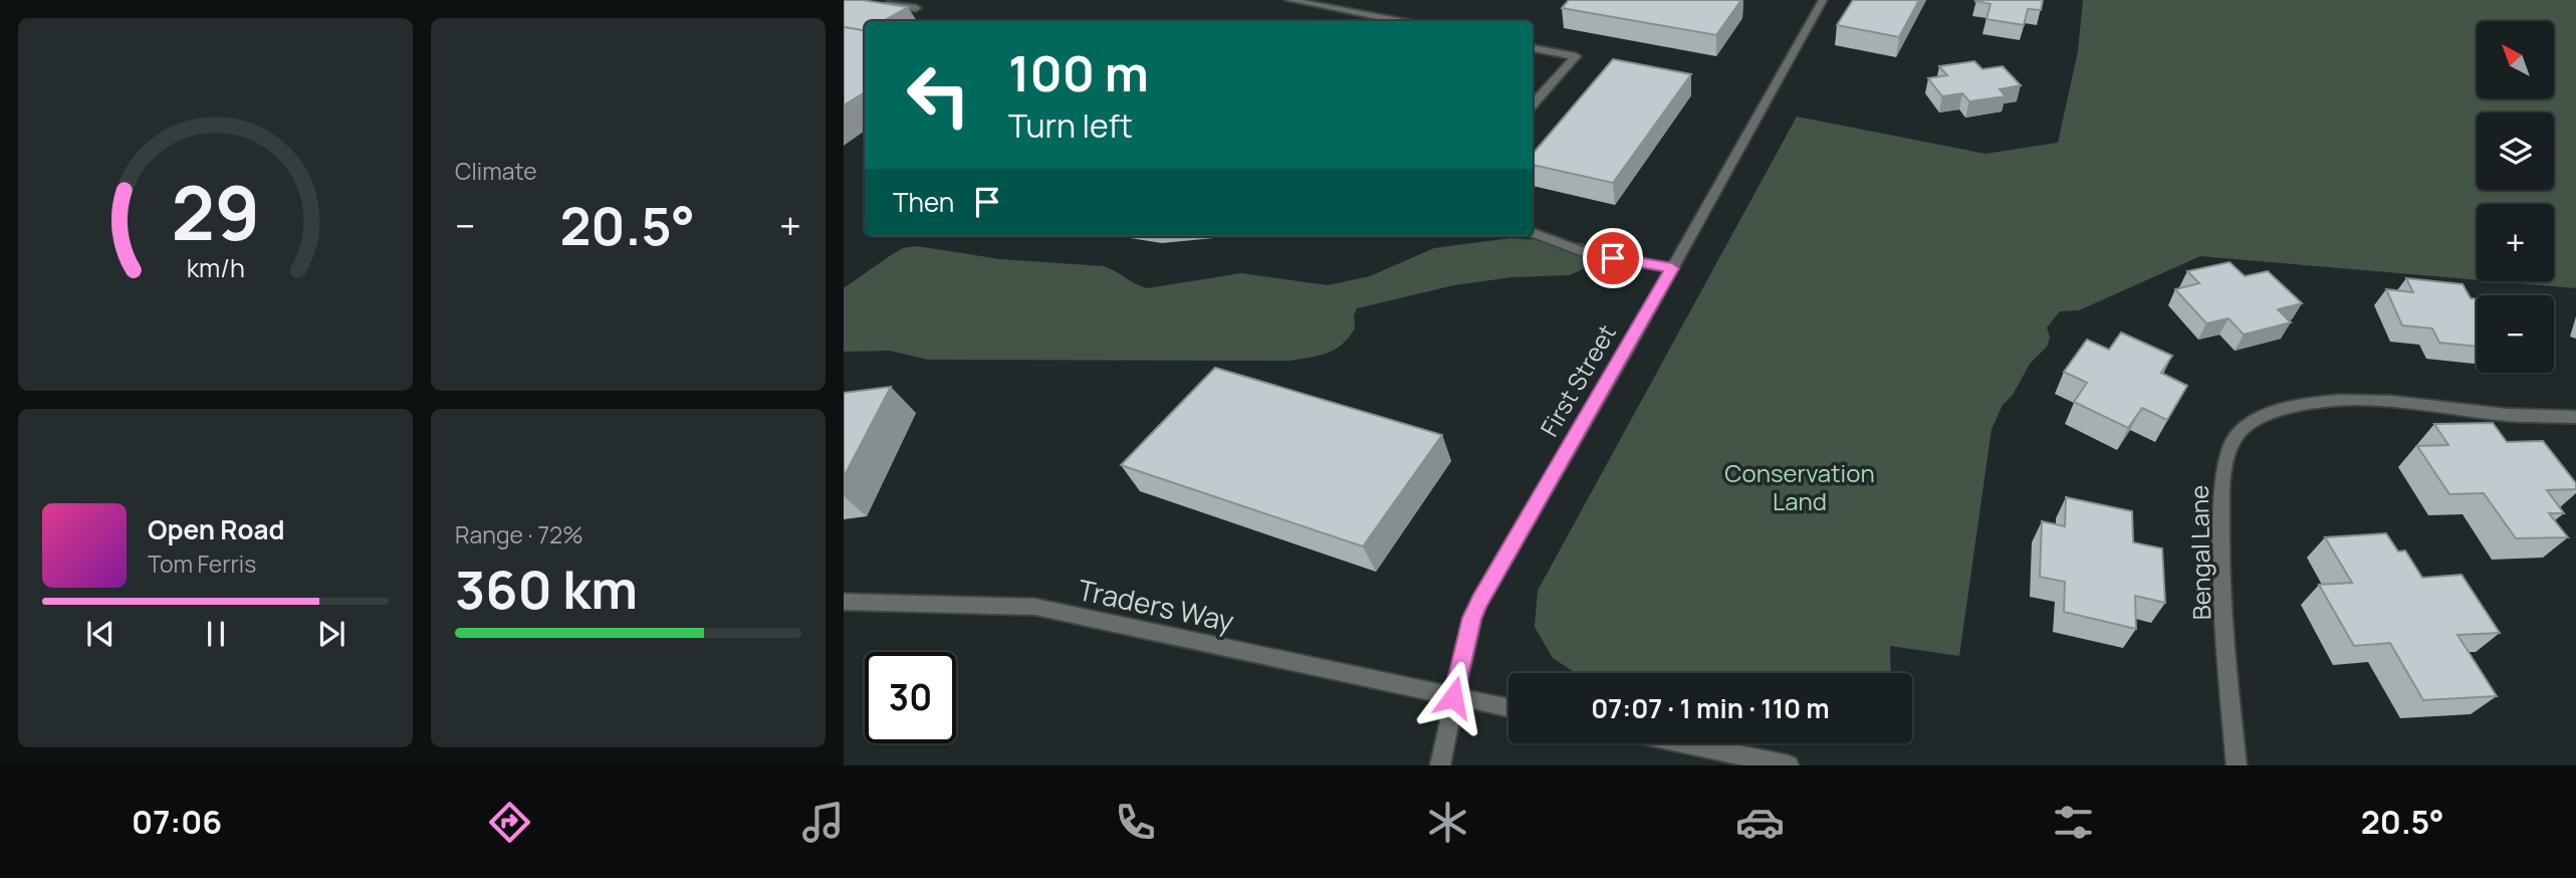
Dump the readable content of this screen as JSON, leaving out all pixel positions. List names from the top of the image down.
{
  "streets": {
    "street": ["First Street", "Bengal Lane", "Traders Way"]
  },
  "crossings": [
    ["First Street", "Traders Way"]
  ],
  "parks": ["Conservation Land"],
  "north": "top left",
  "page": {
    "tile": [
      "Climate",
      ["Range · 72%", "360 km"]
    ],
    "map_buttons": ["+", "−"],
    "turn": ["100 m", "Turn left"],
    "then": "Then",
    "heat": ["−", "20.5°", "+"],
    "song": ["Open Road", "Tom Ferris"],
    "limit": "30",
    "trip": "07:07 · 1 min · 110 m",
    "tabs": ["07:06", "20.5°"],
    "gauge": ["29", "km/h"]
  }
}
